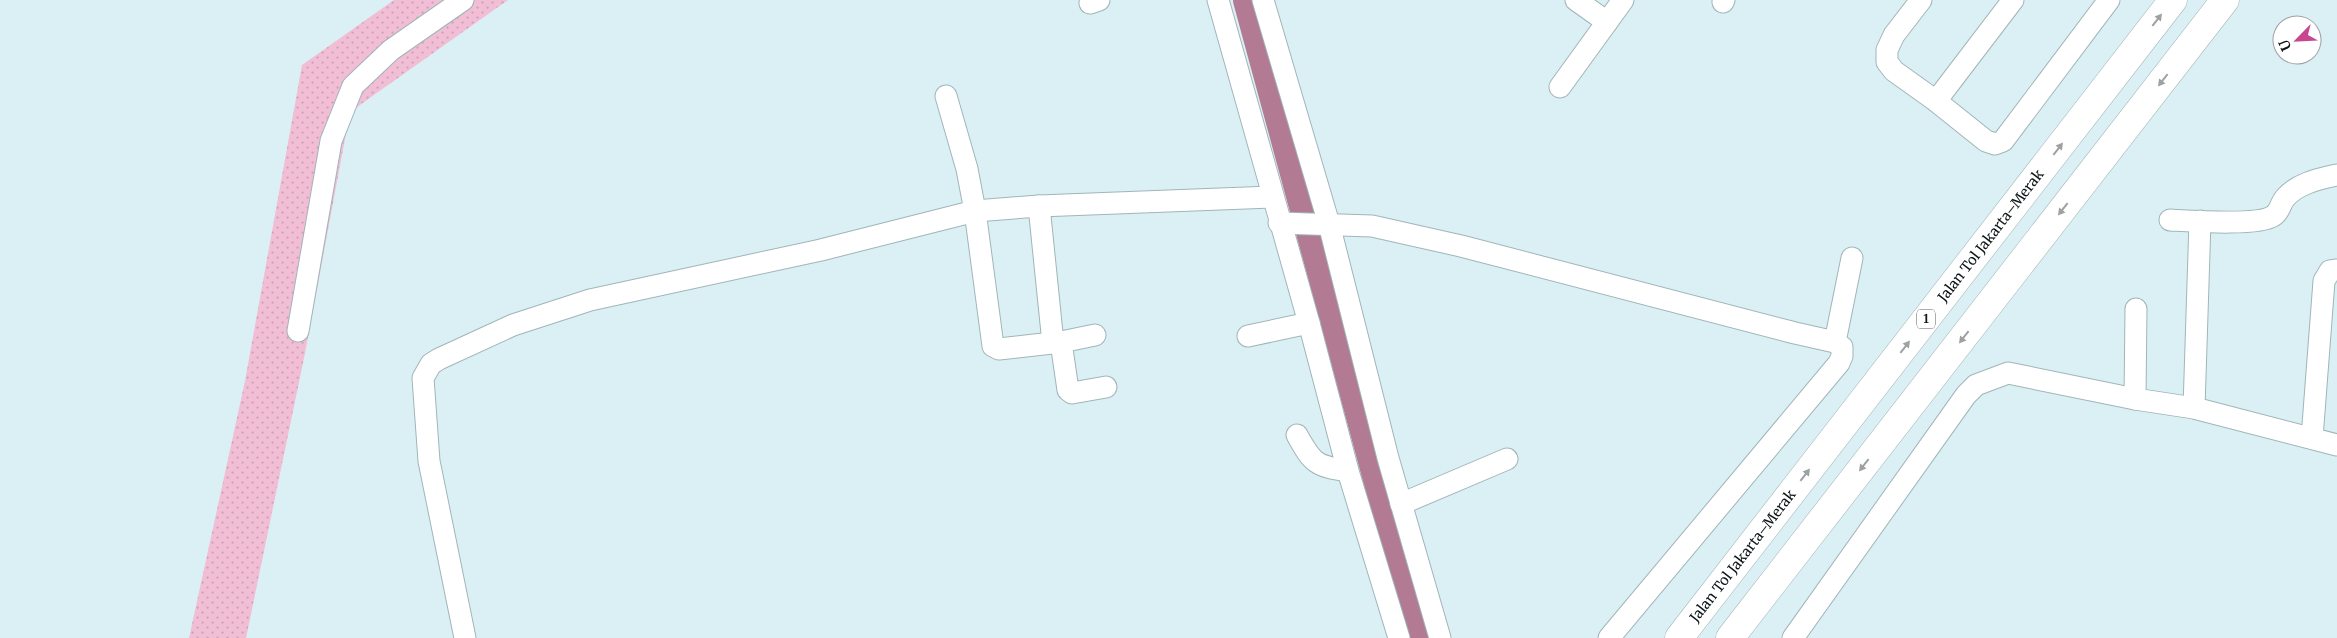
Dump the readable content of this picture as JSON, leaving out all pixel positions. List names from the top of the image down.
{
  "streets": {
    "highway": ["Jalan Tol Jakarta–Merak", "1"]
  },
  "north": "bottom left"
}
